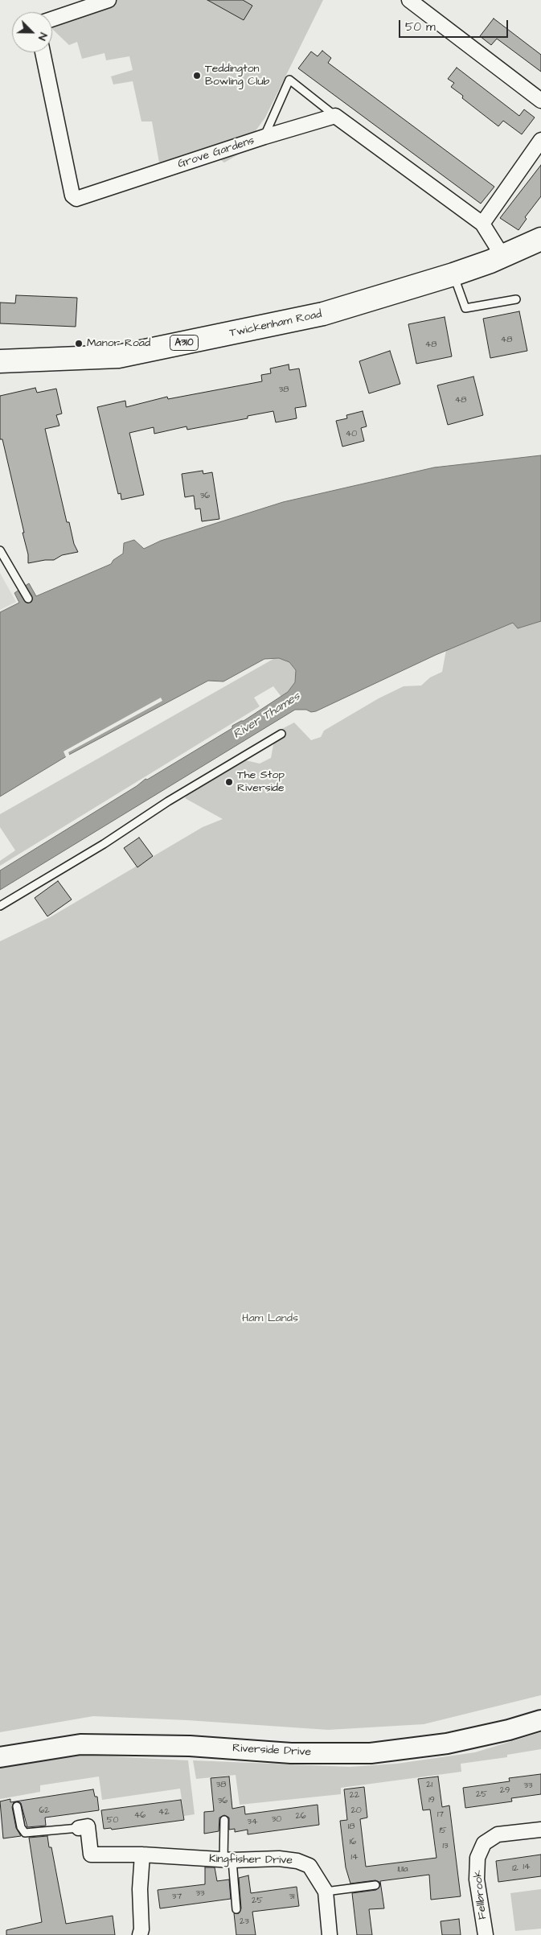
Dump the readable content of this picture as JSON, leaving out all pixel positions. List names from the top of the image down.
{
  "streets": {
    "main road": ["Twickenham Road", "A310"],
    "street": [
      "Grove Gardens",
      "Riverside Drive",
      "Kingfisher Drive",
      "Fellbrook"
    ]
  },
  "water": ["River Thames"],
  "parks": ["Ham Lands"],
  "places": ["Teddington Bowling Club", "Manor Road", "The Stop Riverside"],
  "house_numbers": [
    "48",
    "48",
    "38",
    "48",
    "40",
    "36",
    "38",
    "21",
    "33",
    "29",
    "25",
    "22",
    "19",
    "36",
    "62",
    "20",
    "42",
    "17",
    "46",
    "26",
    "30",
    "50",
    "34",
    "18",
    "15",
    "16",
    "13",
    "14",
    "14",
    "12",
    "11,11a",
    "33",
    "37",
    "31",
    "25",
    "23"
  ],
  "scale_bar": "50 m",
  "north": "bottom right"
}
